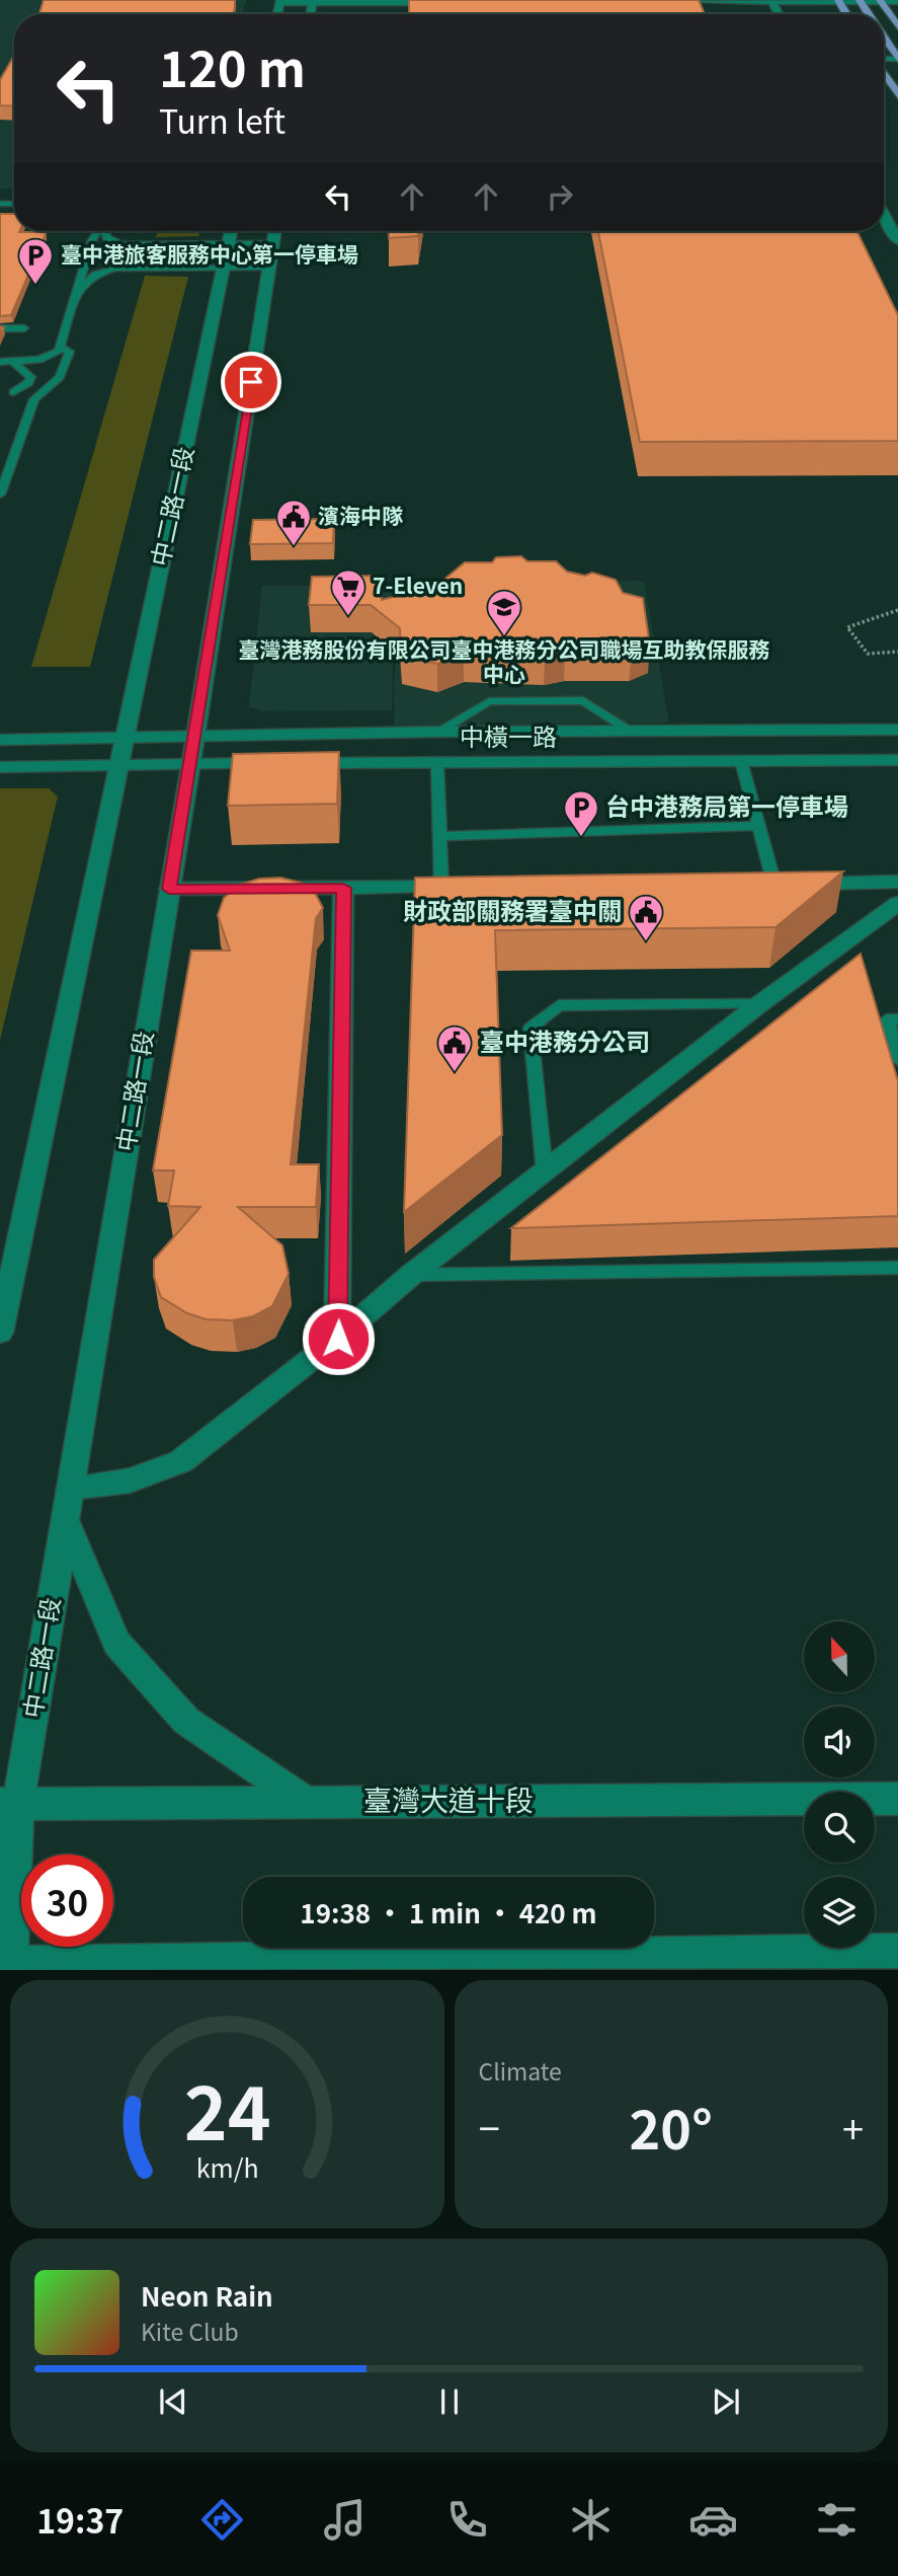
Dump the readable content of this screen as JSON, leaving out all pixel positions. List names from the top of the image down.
{
  "streets": {
    "street": ["中二路一段", "中橫一路", "臺灣大道十段"]
  },
  "crossings": [
    ["中二路一段", "中橫一路"],
    ["中二路一段", "臺灣大道十段"]
  ],
  "places": {
    "parking": ["臺中港旅客服務中心第一停車場", "台中港務局第一停車場"],
    "public building": ["濱海中隊", "財政部關務署臺中關", "臺中港務分公司"],
    "supermarket": ["7-Eleven"],
    "school or university": ["臺灣港務股份有限公司臺中港務分公司職場互助教保服務 中心"]
  },
  "north": "top",
  "page": {
    "turn": ["120 m", "Turn left"],
    "limit": "30",
    "trip": "19:38 · 1 min · 420 m",
    "tile": "Climate",
    "heat": ["−", "20°", "+"],
    "song": ["Neon Rain", "Kite Club"],
    "tabs": "19:37",
    "gauge": ["24", "km/h"]
  }
}
